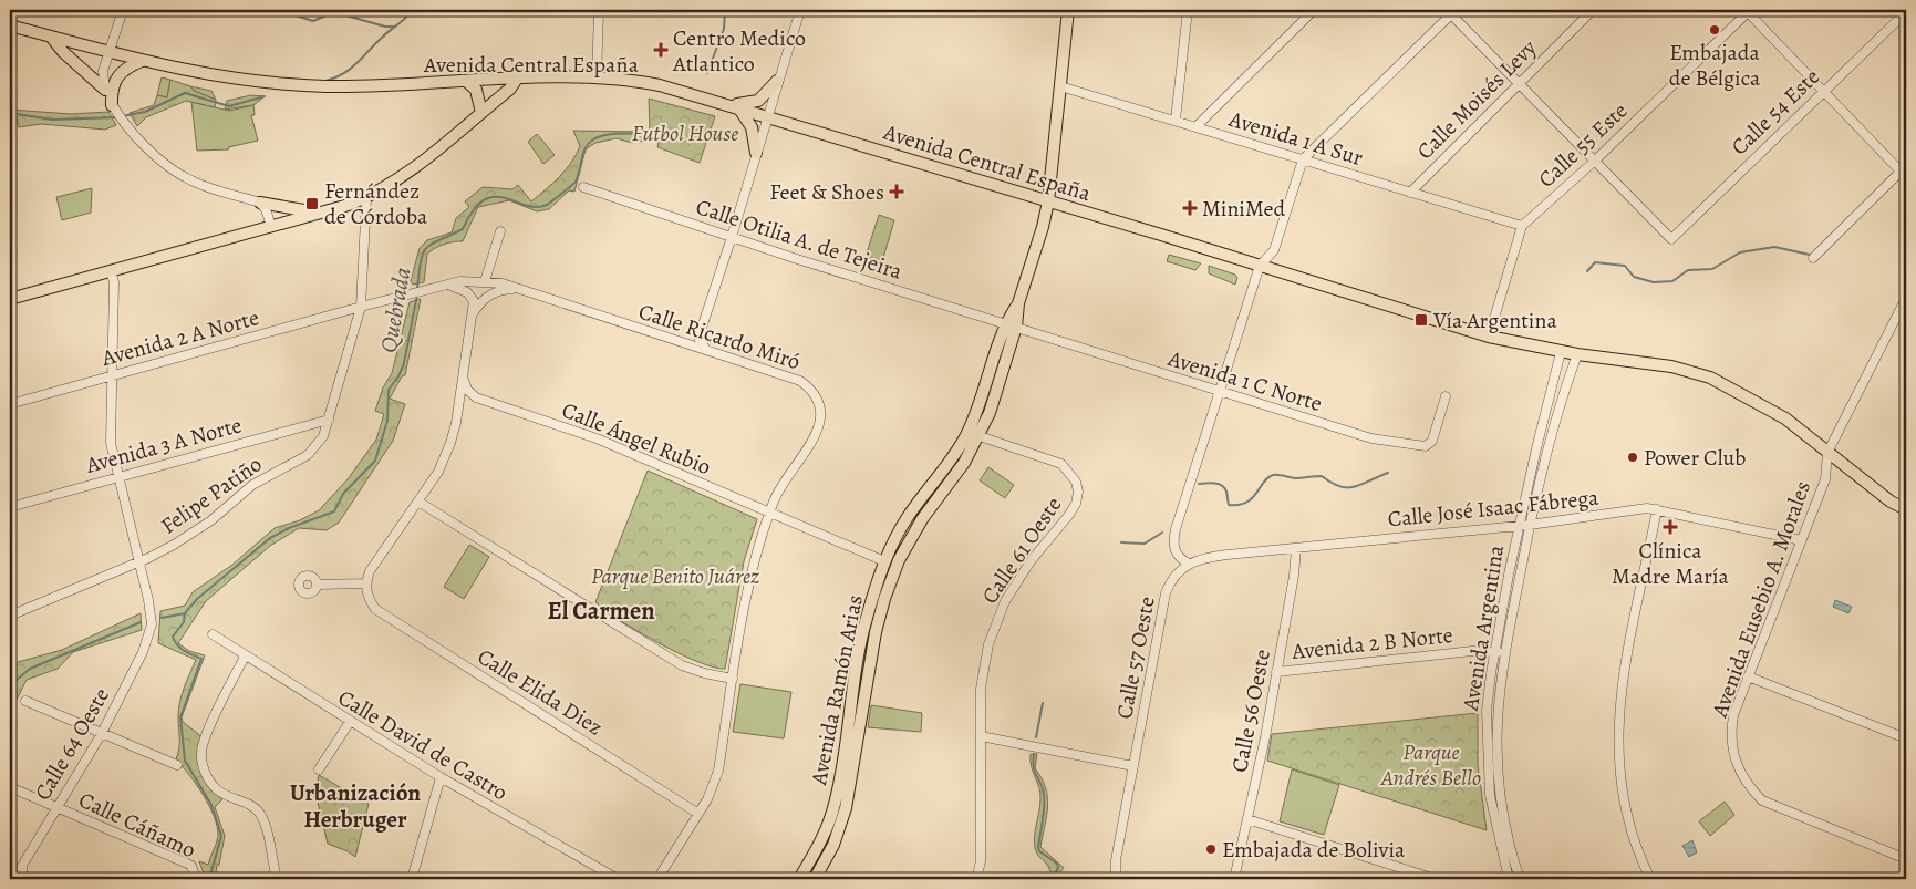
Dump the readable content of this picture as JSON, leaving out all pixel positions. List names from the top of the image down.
{
  "streets": {
    "main road": ["Avenida Central España", "Avenida Ramón Arias"],
    "street": [
      "Calle Moisés Levy",
      "Calle 54 Este",
      "Avenida 1 A Sur",
      "Calle 55 Este",
      "Calle Otilia A. de Tejeira",
      "Calle Ricardo Miró",
      "Avenida 2 A Norte",
      "Avenida 1 C Norte",
      "Calle Ángel Rubio",
      "Avenida 3 A Norte",
      "Felipe Patiño",
      "Calle José Isaac Fábrega",
      "Calle 61 Oeste",
      "Avenida Eusebio A. Morales",
      "Avenida Argentina",
      "Avenida 2 B Norte",
      "Calle 57 Oeste",
      "Calle Elida Diez",
      "Calle 56 Oeste",
      "Calle 64 Oeste",
      "Calle David de Castro",
      "Calle Cáñamo"
    ]
  },
  "crossings": [
    ["Avenida Central España", "Avenida Eusebio A. Morales"],
    ["Avenida Central España", "Avenida Argentina"],
    ["Avenida Central España", "Avenida Ramón Arias"],
    ["Calle Moisés Levy", "Avenida 1 A Sur"],
    ["Calle 54 Este", "Calle 55 Este"],
    ["Avenida 1 A Sur", "Calle 55 Este"],
    ["Avenida 1 A Sur", "Avenida Ramón Arias"],
    ["Calle Otilia A. de Tejeira", "Avenida 1 C Norte"],
    ["Calle Otilia A. de Tejeira", "Avenida Ramón Arias"],
    ["Calle Ricardo Miró", "Avenida 2 A Norte"],
    ["Calle Ricardo Miró", "Calle Ángel Rubio"],
    ["Calle Ricardo Miró", "Felipe Patiño"],
    ["Calle Ricardo Miró", "Calle Elida Diez"],
    ["Avenida 2 A Norte", "Felipe Patiño"],
    ["Avenida 1 C Norte", "Avenida Ramón Arias"],
    ["Calle Ángel Rubio", "Avenida Ramón Arias"],
    ["Avenida 3 A Norte", "Felipe Patiño"],
    ["Felipe Patiño", "Calle 64 Oeste"],
    ["Calle José Isaac Fábrega", "Avenida Eusebio A. Morales"],
    ["Calle José Isaac Fábrega", "Avenida Argentina"],
    ["Calle José Isaac Fábrega", "Calle 57 Oeste"],
    ["Calle José Isaac Fábrega", "Calle 56 Oeste"],
    ["Calle 61 Oeste", "Avenida Ramón Arias"],
    ["Avenida Argentina", "Avenida 2 B Norte"],
    ["Avenida 2 B Norte", "Calle 56 Oeste"],
    ["Calle 64 Oeste", "Calle Cáñamo"]
  ],
  "districts": ["El Carmen", "Urbanización Herbruger"],
  "water": ["Quebrada"],
  "parks": ["Futbol House", "Parque Benito Juárez", "Parque Andrés Bello"],
  "places": {
    "other": ["Embajada de Bélgica", "Power Club", "Embajada de Bolivia"],
    "health": [
      "Centro Medico Atlantico",
      "Feet & Shoes",
      "MiniMed",
      "Clínica Madre María"
    ],
    "transit": ["Fernández de Córdoba", "Vía Argentina"]
  }
}
